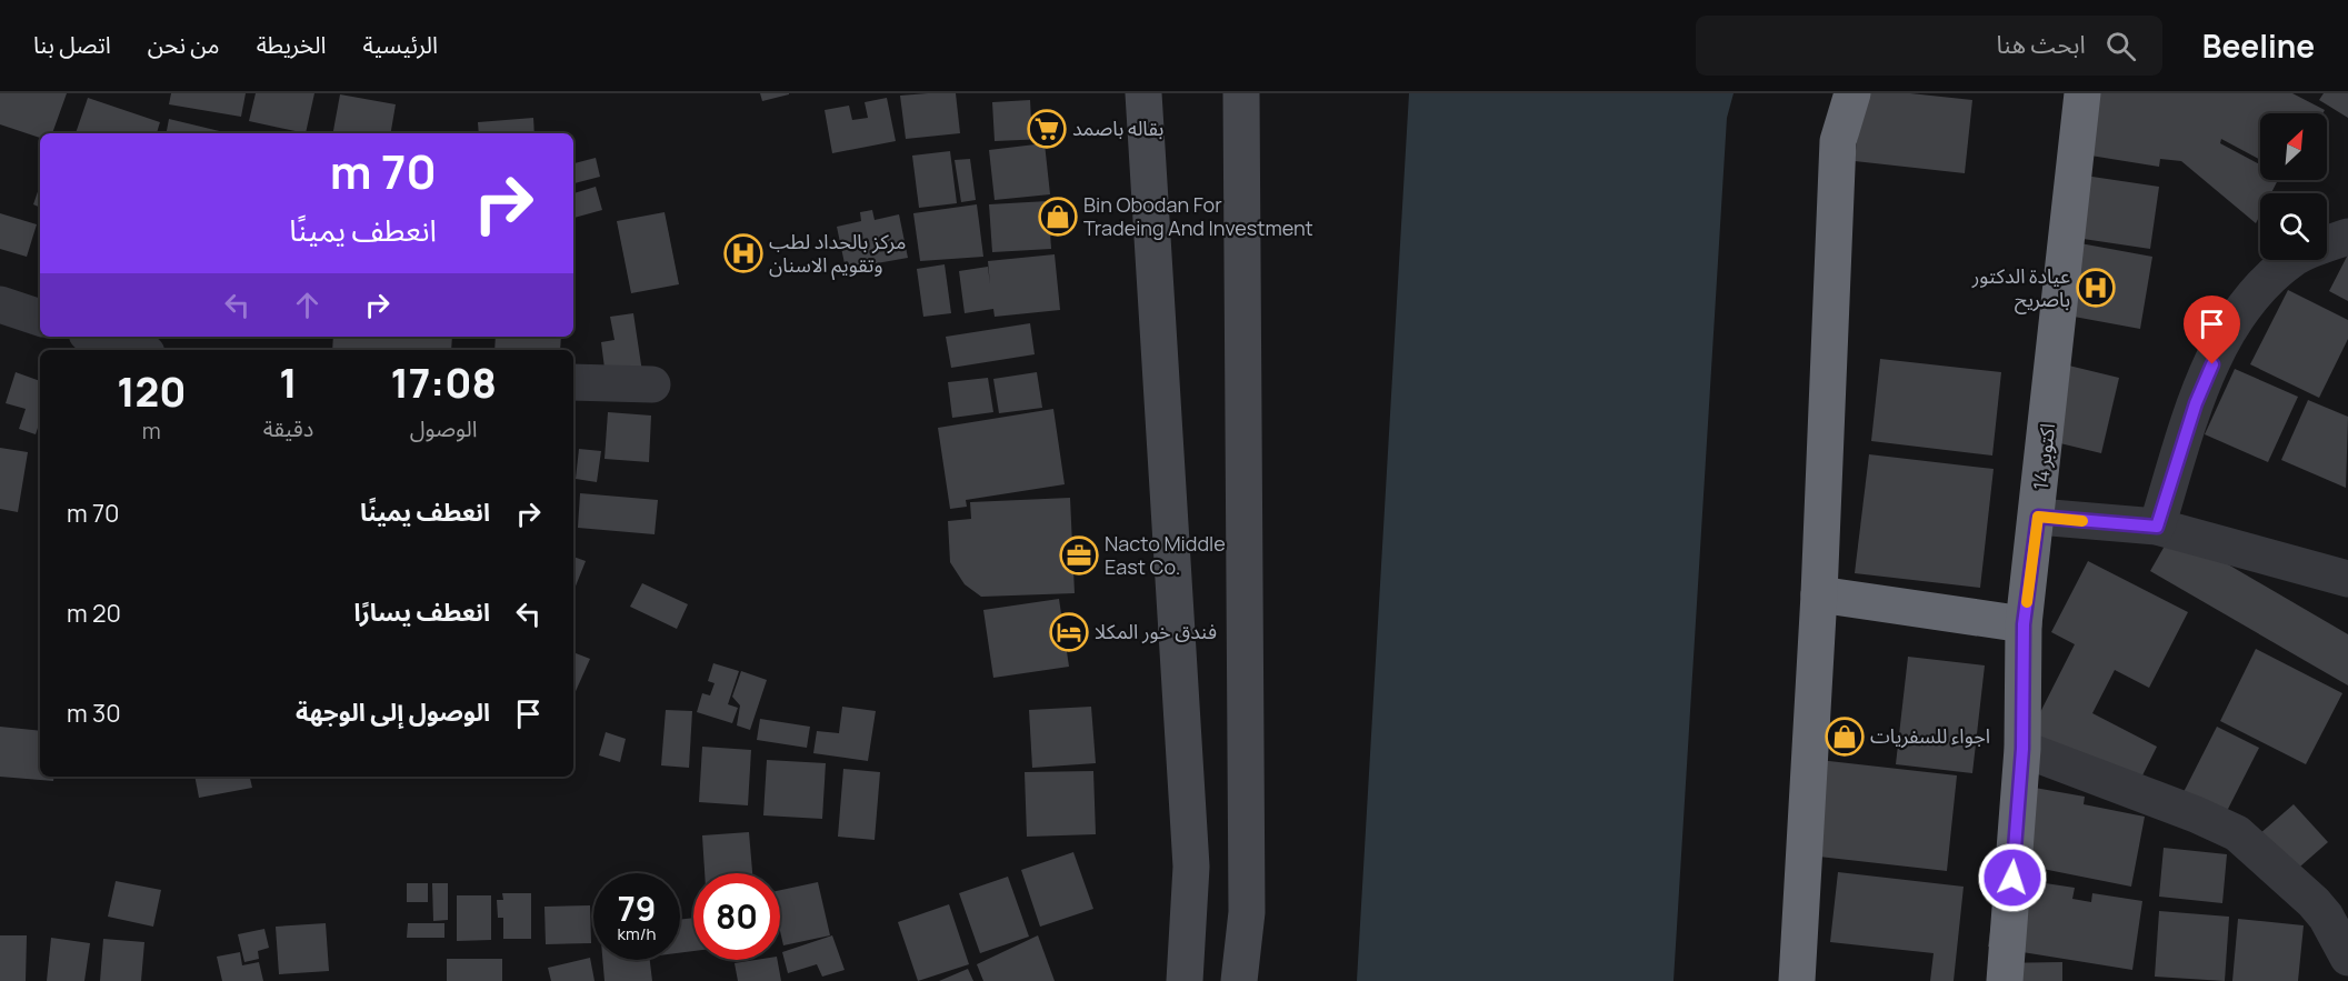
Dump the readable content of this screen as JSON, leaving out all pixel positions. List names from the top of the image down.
{
  "streets": {
    "highway": ["14 اكتوبر"]
  },
  "places": {
    "supermarket": ["بقاله باصمد"],
    "shop": ["Bin Obodan For Tradeing And Investment", "اجواء للسفريات"],
    "hospital": ["مركز بالحداد لطب وتقويم الاسنان", "عيادة الدكتور باصريح"],
    "office": ["Nacto Middle East Co."],
    "hotel": ["فندق خور المكلا"]
  },
  "north": "top right",
  "page": {
    "header": "Beeline",
    "search": "ابحث هنا",
    "nav": [
      "الرئيسية",
      "الخريطة",
      "من نحن",
      "اتصل بنا"
    ],
    "turn": ["70 m", "انعطف يمينًا"],
    "eta": [
      "17:08",
      "الوصول",
      "1",
      "دقيقة",
      "120",
      "m"
    ],
    "list": [
      {
        "name": "انعطف يمينًا",
        "value": "70 m"
      },
      {
        "name": "انعطف يسارًا",
        "value": "20 m"
      },
      {
        "name": "الوصول إلى الوجهة",
        "value": "30 m"
      }
    ],
    "speed": "79 km/h",
    "limit": "80"
  }
}
